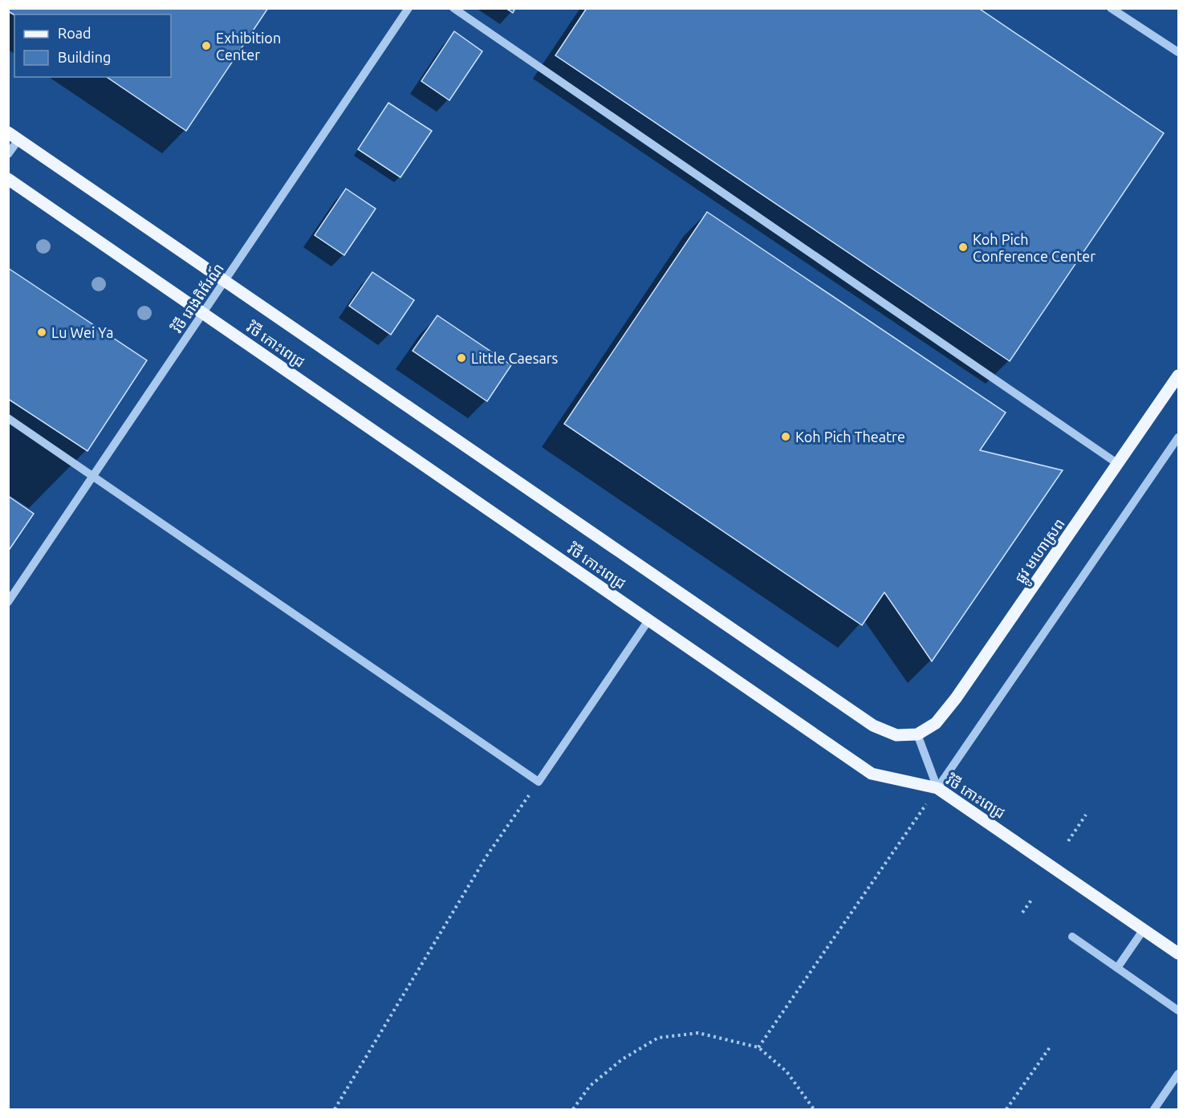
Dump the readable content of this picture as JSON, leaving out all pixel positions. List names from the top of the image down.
{
  "streets": {
    "main road": ["វិថី កោះពេជ្រ", "ផ្លូវ មហោស្រព"],
    "street": ["វិថី រោងពិព័រណ៍"]
  },
  "crossings": [
    ["វិថី រោងពិព័រណ៍", "វិថី កោះពេជ្រ"],
    ["វិថី កោះពេជ្រ", "ផ្លូវ មហោស្រព"]
  ],
  "places": [
    "Exhibition Center",
    "Koh Pich Conference Center",
    "Lu Wei Ya",
    "Little Caesars",
    "Koh Pich Theatre"
  ],
  "legend": ["Road", "Building"]
}
